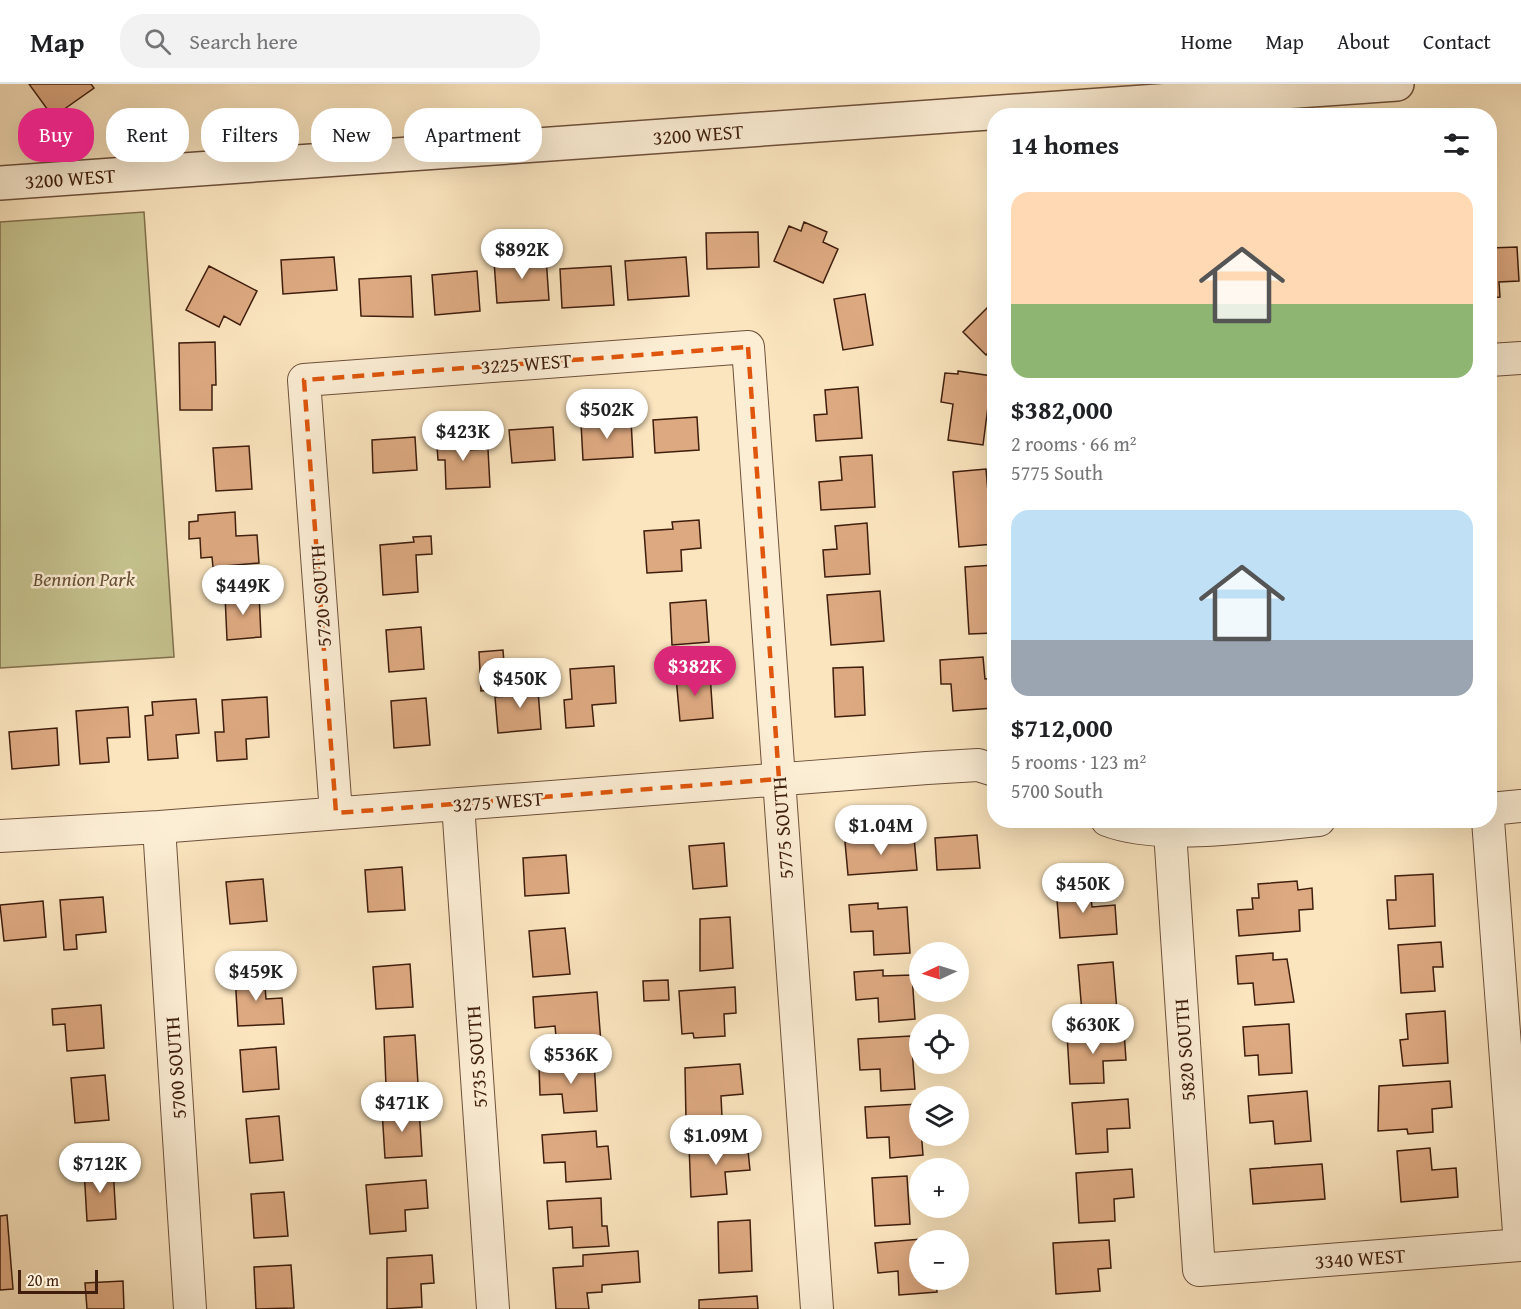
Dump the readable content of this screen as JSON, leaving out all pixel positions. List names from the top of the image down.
{
  "streets": {
    "street": [
      "3200 WEST",
      "3225 WEST",
      "5720 SOUTH",
      "3275 WEST",
      "5775 SOUTH",
      "5820 SOUTH",
      "5735 SOUTH",
      "5700 SOUTH",
      "3340 WEST"
    ]
  },
  "crossings": [
    ["3225 WEST", "5720 SOUTH"],
    ["3225 WEST", "5775 SOUTH"],
    ["5720 SOUTH", "3275 WEST"],
    ["3275 WEST", "5775 SOUTH"],
    ["3275 WEST", "5735 SOUTH"],
    ["3275 WEST", "5700 SOUTH"],
    ["5820 SOUTH", "3340 WEST"]
  ],
  "parks": ["Bennion Park"],
  "scale_bar": "20 m",
  "north": "left",
  "page": {
    "header": "Map",
    "search": "Search here",
    "nav": [
      "Home",
      "Map",
      "About",
      "Contact"
    ],
    "chip": [
      "Buy",
      "Rent",
      "Filters",
      "New",
      "Apartment"
    ],
    "heading": "14 homes",
    "list": [
      {
        "name": "$382,000",
        "note": "2 rooms · 66 m² · 5775 South"
      },
      {
        "name": "$712,000",
        "note": "5 rooms · 123 m² · 5700 South"
      }
    ],
    "price": [
      "$892K",
      "$502K",
      "$423K",
      "$449K",
      "$382K",
      "$450K",
      "$1.04M",
      "$450K",
      "$459K",
      "$630K",
      "$536K",
      "$471K",
      "$1.09M",
      "$712K"
    ],
    "map_buttons": ["+", "−"],
    "scale": "20 m"
  }
}
